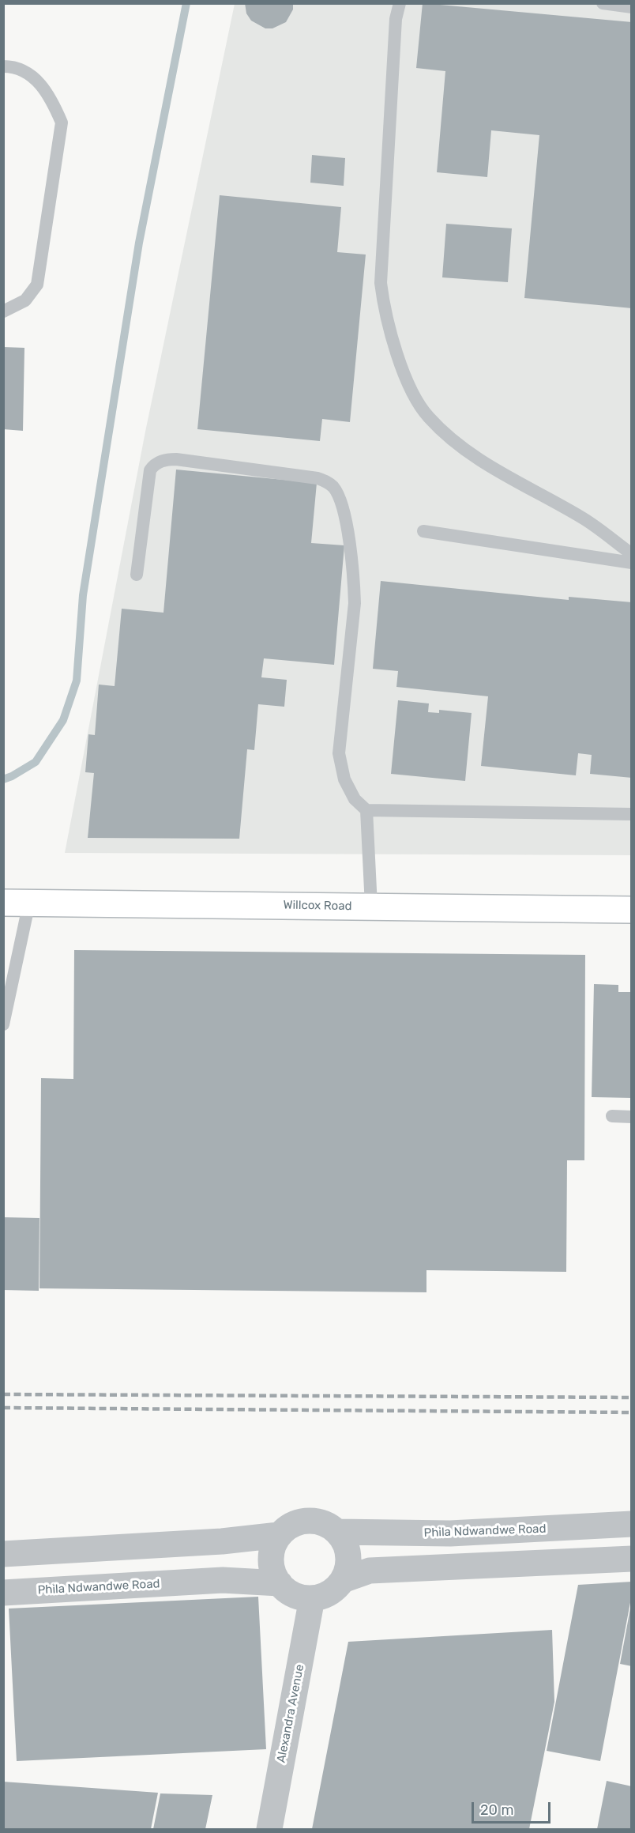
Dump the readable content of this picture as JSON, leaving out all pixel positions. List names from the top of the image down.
{
  "streets": {
    "main road": ["Willcox Road"],
    "street": ["Phila Ndwandwe Road", "Alexandra Avenue"]
  },
  "crossings": [
    ["Phila Ndwandwe Road", "Alexandra Avenue"]
  ],
  "scale_bar": "20 m"
}
